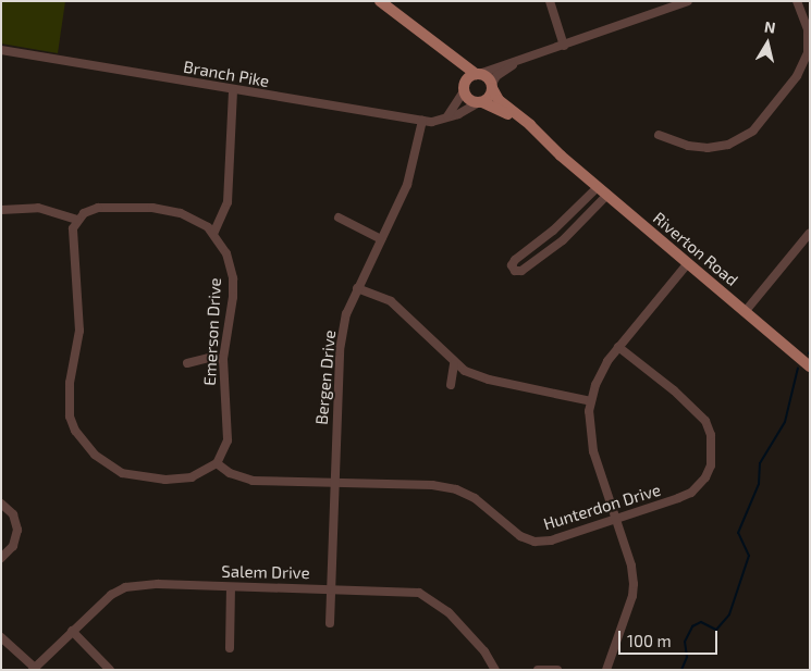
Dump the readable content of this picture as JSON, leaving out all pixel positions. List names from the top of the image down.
{
  "streets": {
    "main road": ["Riverton Road"],
    "street": [
      "Branch Pike",
      "Emerson Drive",
      "Bergen Drive",
      "Hunterdon Drive",
      "Salem Drive"
    ]
  },
  "crossings": [
    ["Branch Pike", "Riverton Road"],
    ["Branch Pike", "Bergen Drive"],
    ["Emerson Drive", "Hunterdon Drive"],
    ["Bergen Drive", "Hunterdon Drive"],
    ["Bergen Drive", "Salem Drive"]
  ],
  "scale_bar": "100 m",
  "north": "top"
}
